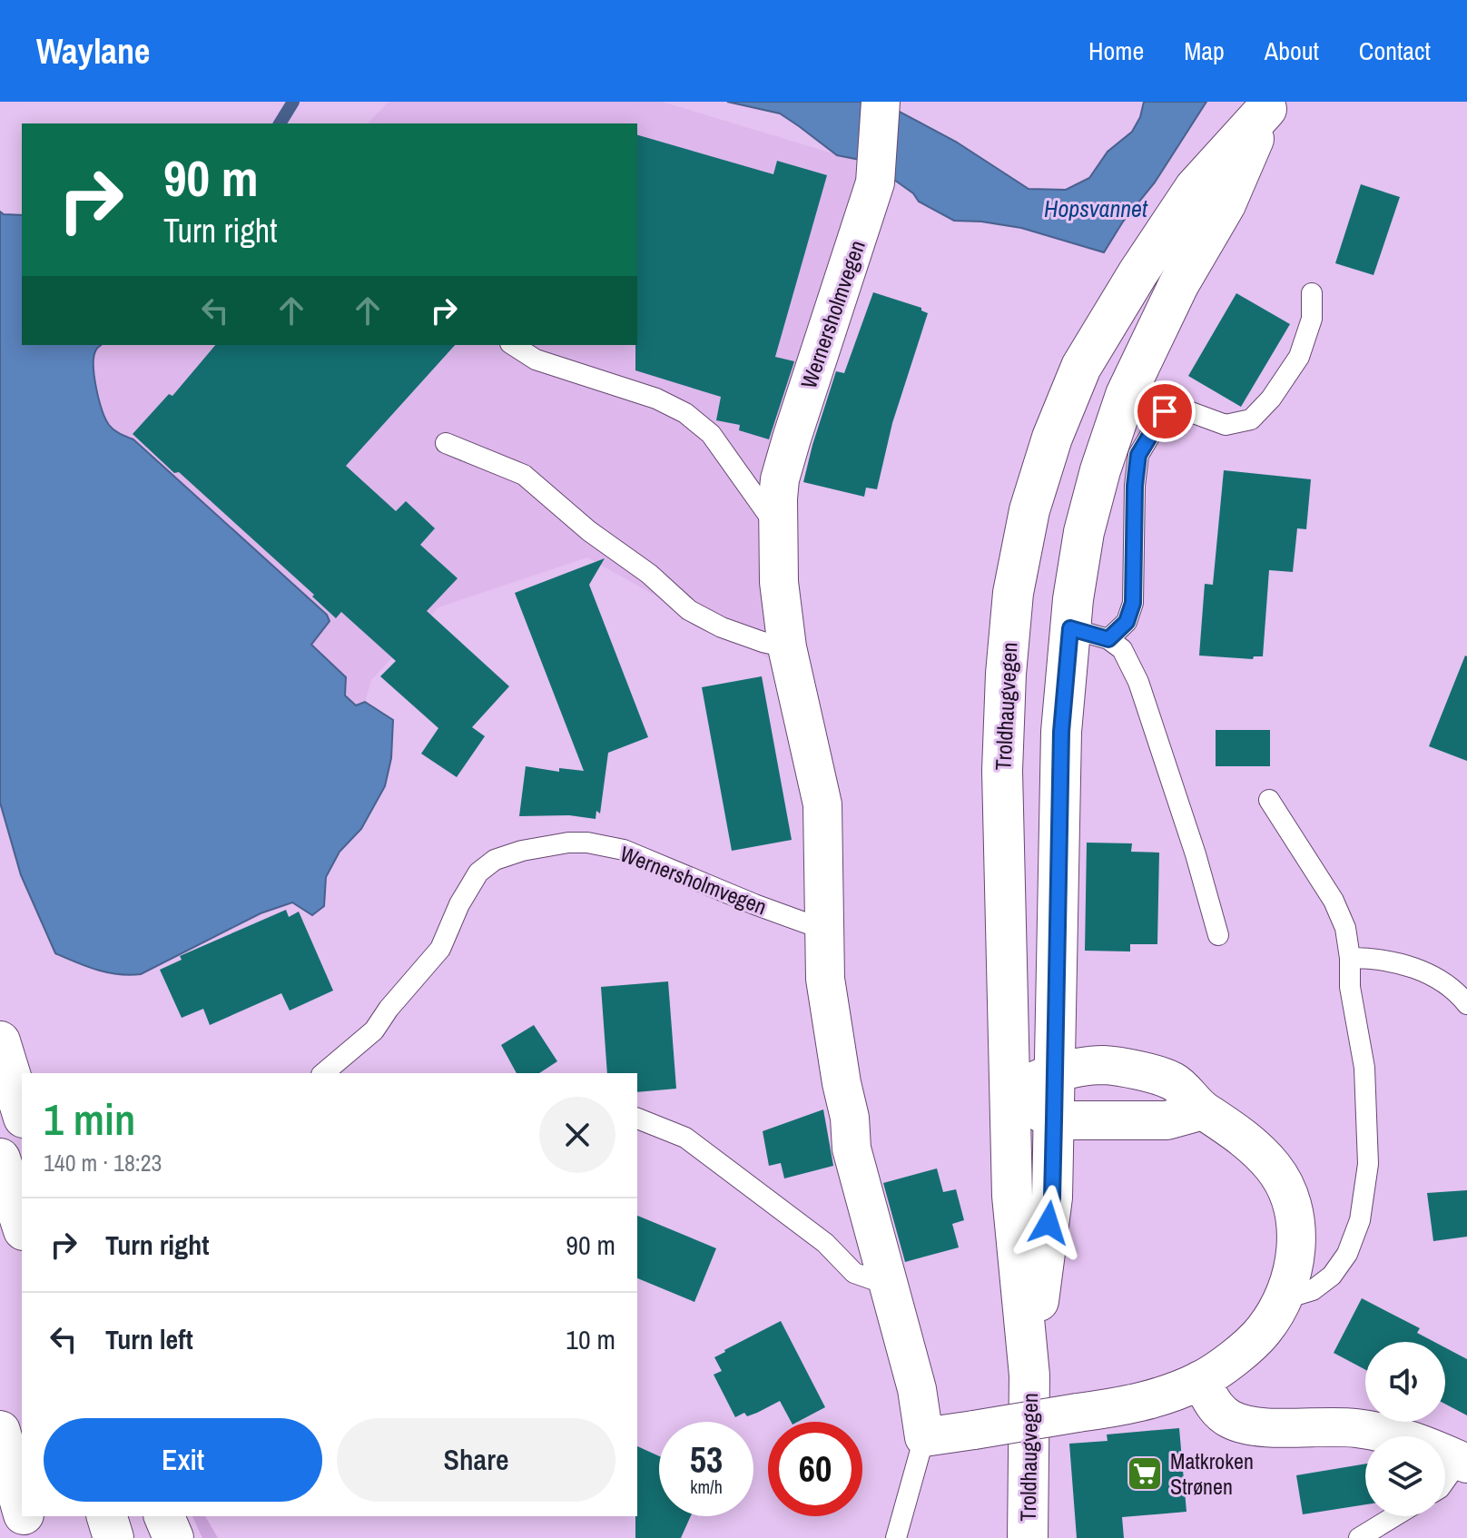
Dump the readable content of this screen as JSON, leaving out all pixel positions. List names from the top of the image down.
{
  "streets": {
    "main road": ["Troldhaugvegen"],
    "street": ["Wernersholmvegen"]
  },
  "water": ["Hopsvannet"],
  "places": {
    "supermarket": ["Matkroken Strønen"]
  },
  "page": {
    "header": "Waylane",
    "nav": [
      "Home",
      "Map",
      "About",
      "Contact"
    ],
    "turn": ["90 m", "Turn right"],
    "heading": ["1 min", "140 m · 18:23"],
    "list": [
      {
        "name": "Turn right",
        "value": "90 m"
      },
      {
        "name": "Turn left",
        "value": "10 m"
      }
    ],
    "buttons": ["Exit", "Share"],
    "speed": "53 km/h",
    "limit": "60"
  }
}
